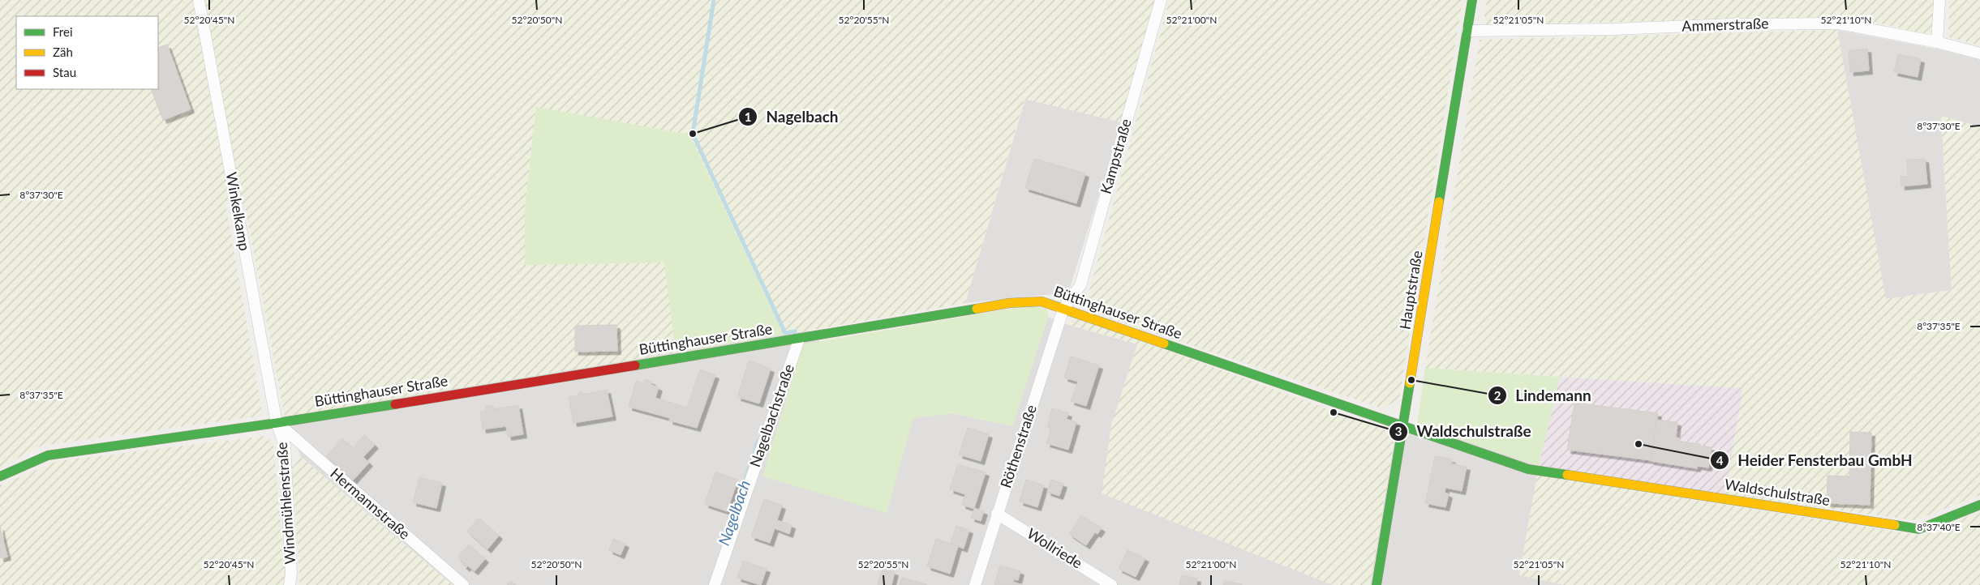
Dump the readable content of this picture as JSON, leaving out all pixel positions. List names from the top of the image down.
{
  "streets": {
    "street": [
      "Ammerstraße",
      "Kampstraße",
      "Winkelkamp",
      "Hauptstraße",
      "Büttinghauser Straße",
      "Nagelbachstraße",
      "Röthenstraße",
      "Waldschulstraße",
      "Windmühlenstraße",
      "Hermannstraße",
      "Wollriede"
    ]
  },
  "crossings": [
    ["Ammerstraße", "Hauptstraße"],
    ["Kampstraße", "Büttinghauser Straße"],
    ["Kampstraße", "Röthenstraße"],
    ["Winkelkamp", "Büttinghauser Straße"],
    ["Winkelkamp", "Windmühlenstraße"],
    ["Winkelkamp", "Hermannstraße"],
    ["Hauptstraße", "Büttinghauser Straße"],
    ["Hauptstraße", "Waldschulstraße"],
    ["Büttinghauser Straße", "Nagelbachstraße"],
    ["Büttinghauser Straße", "Röthenstraße"],
    ["Büttinghauser Straße", "Waldschulstraße"],
    ["Büttinghauser Straße", "Windmühlenstraße"],
    ["Büttinghauser Straße", "Hermannstraße"],
    ["Röthenstraße", "Wollriede"],
    ["Windmühlenstraße", "Hermannstraße"]
  ],
  "water": ["Nagelbach"],
  "places": [
    "Nagelbach",
    "Lindemann",
    "Waldschulstraße",
    "Heider Fensterbau GmbH"
  ],
  "legend": ["Frei", "Zäh", "Stau"],
  "coordinates": [
    "52°20'45\"N",
    "52°20'50\"N",
    "52°20'55\"N",
    "52°21'00\"N",
    "52°21'05\"N",
    "52°21'10\"N",
    "8°37'30\"E",
    "8°37'35\"E",
    "8°37'40\"E"
  ]
}
